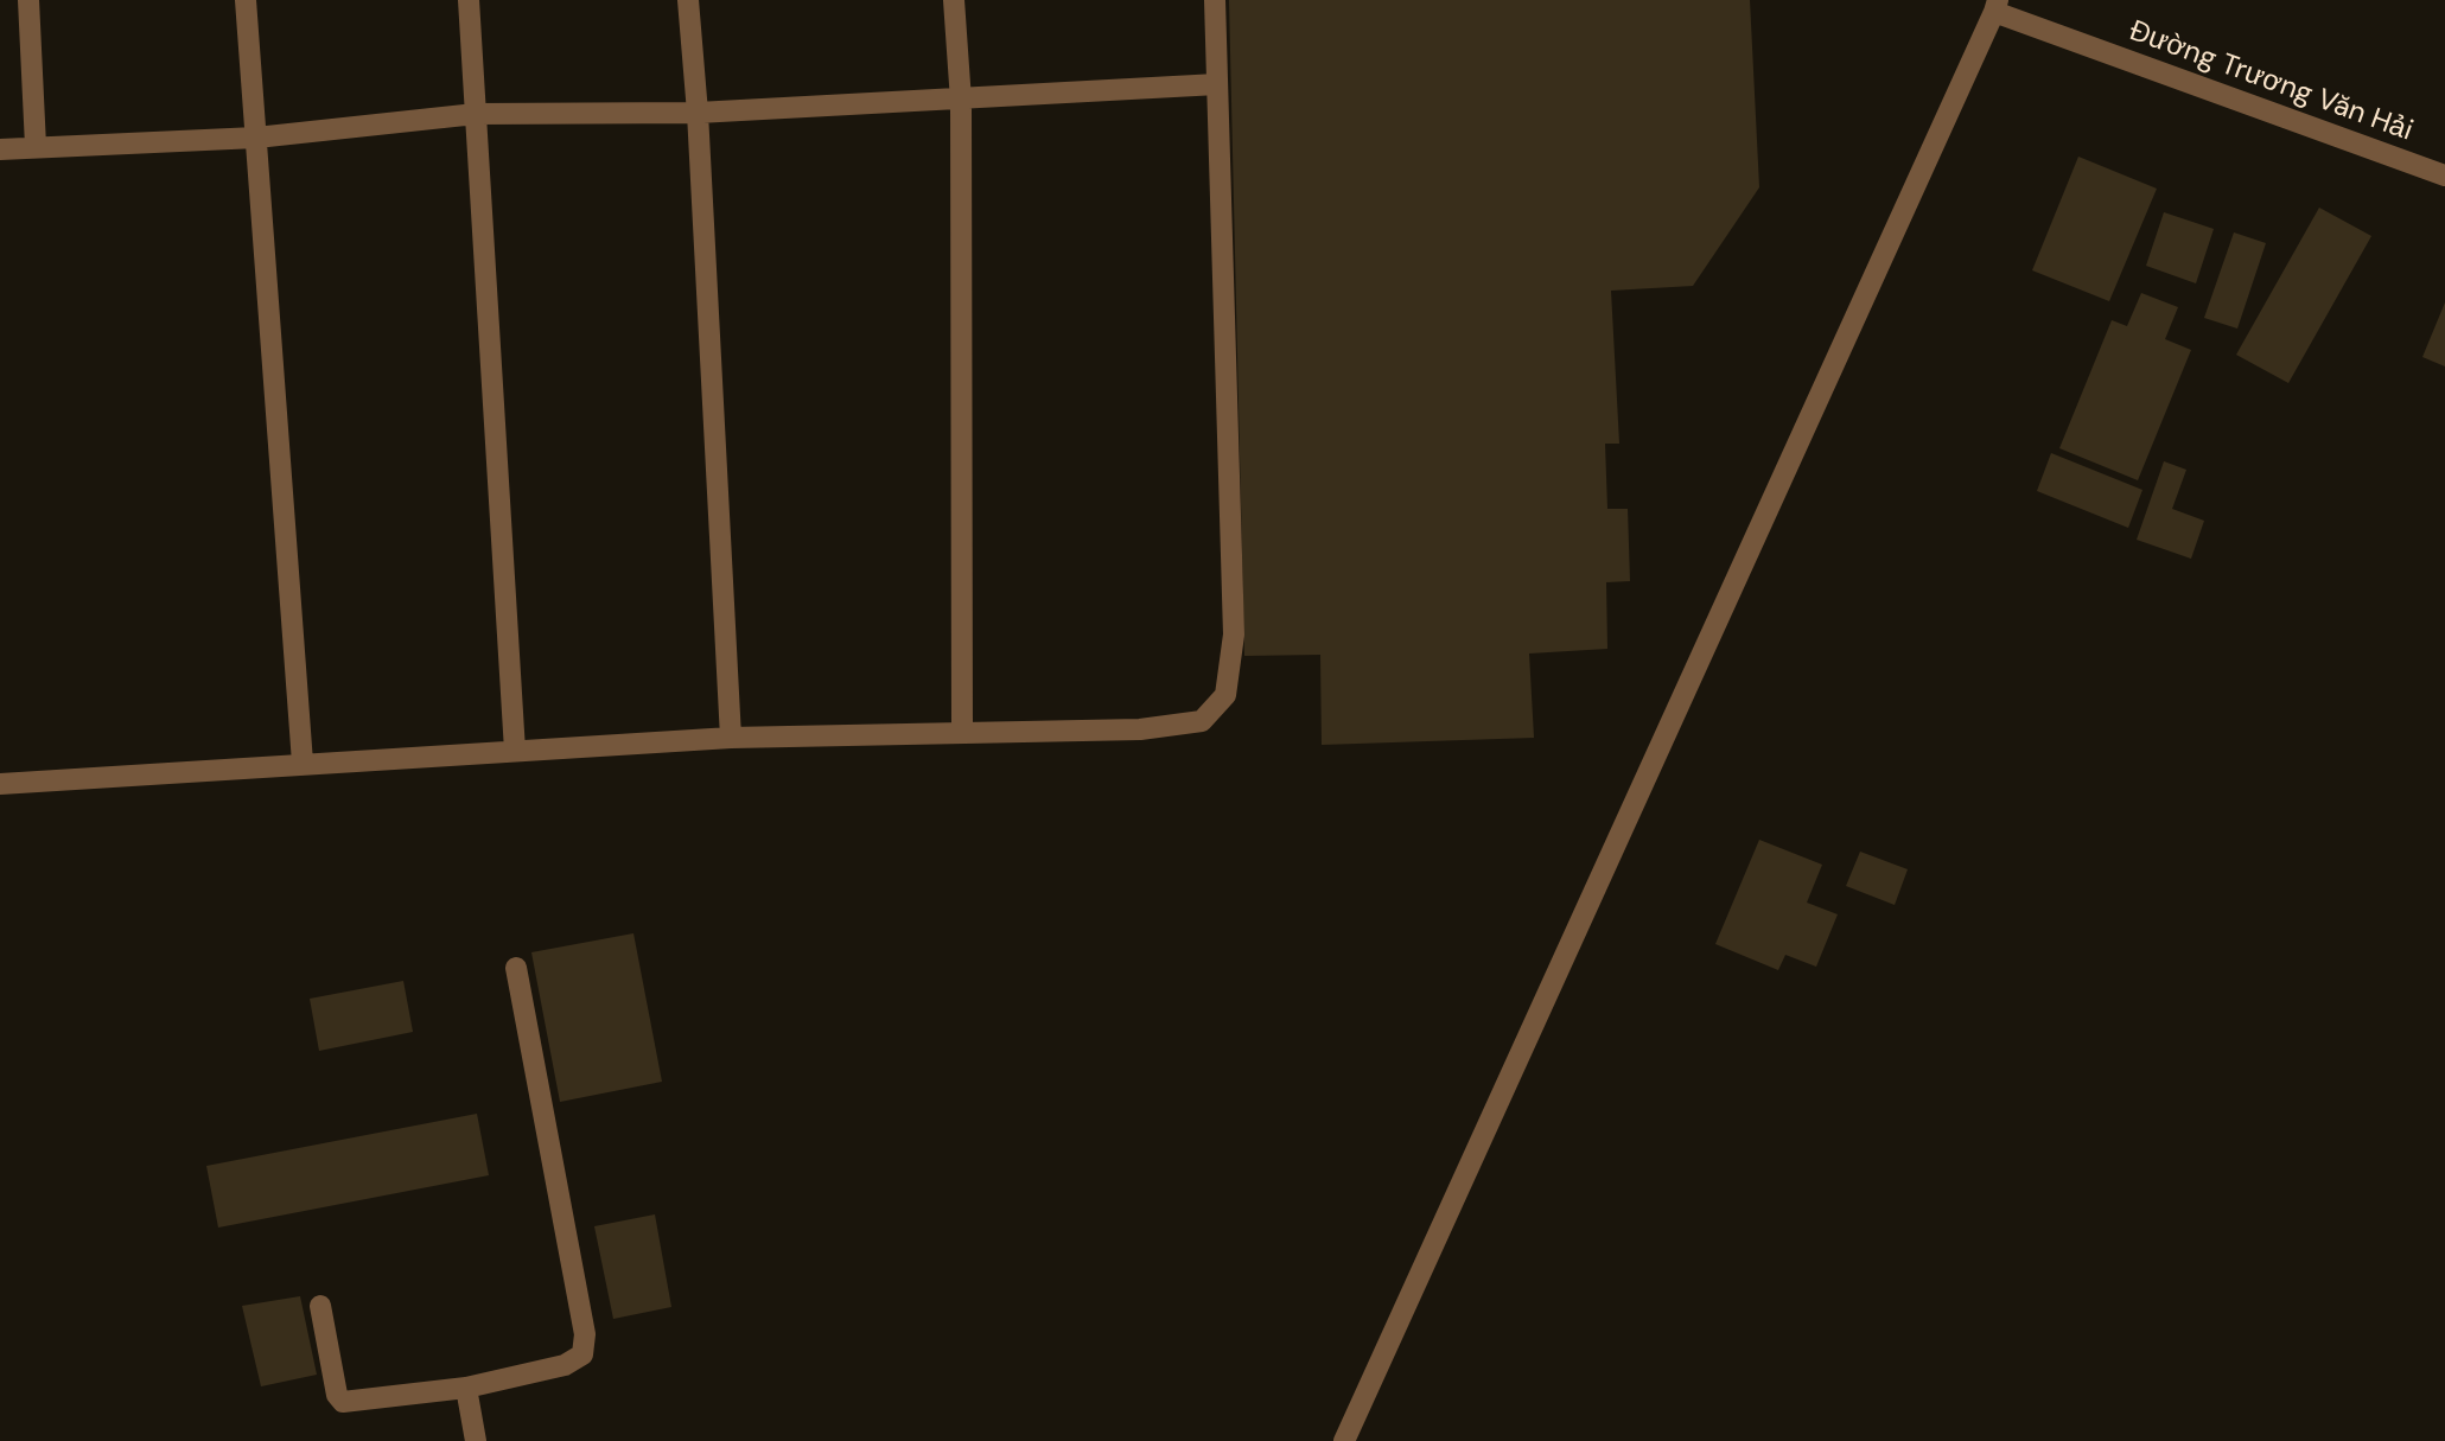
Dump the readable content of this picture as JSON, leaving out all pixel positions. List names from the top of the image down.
{
  "streets": {
    "street": ["Đường Trương Văn Hải"]
  }
}
